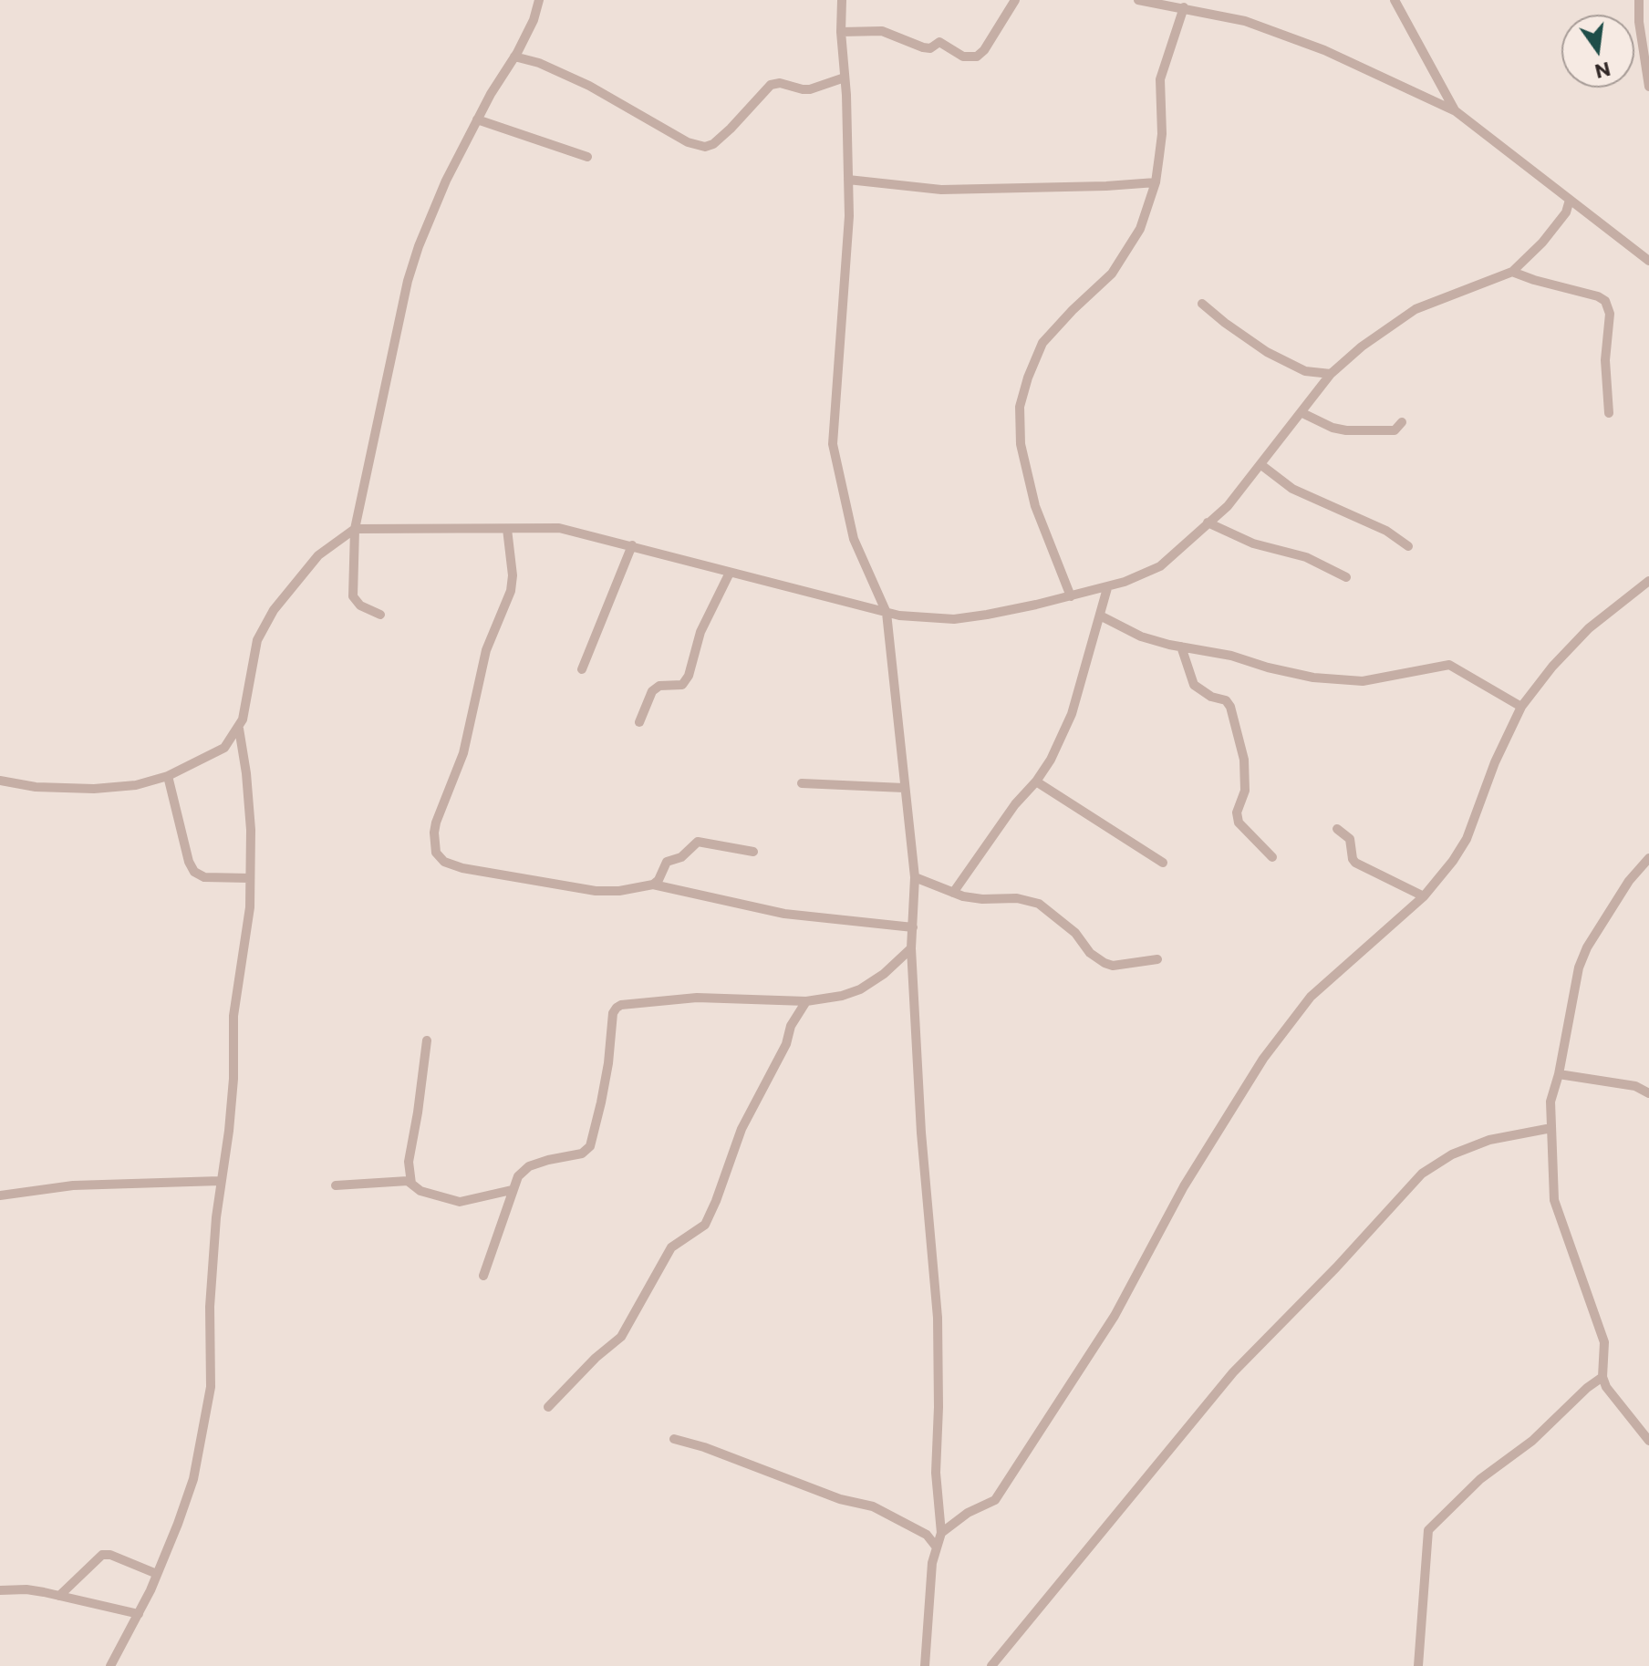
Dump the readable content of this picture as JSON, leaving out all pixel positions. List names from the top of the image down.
{
  "north": "bottom"
}
